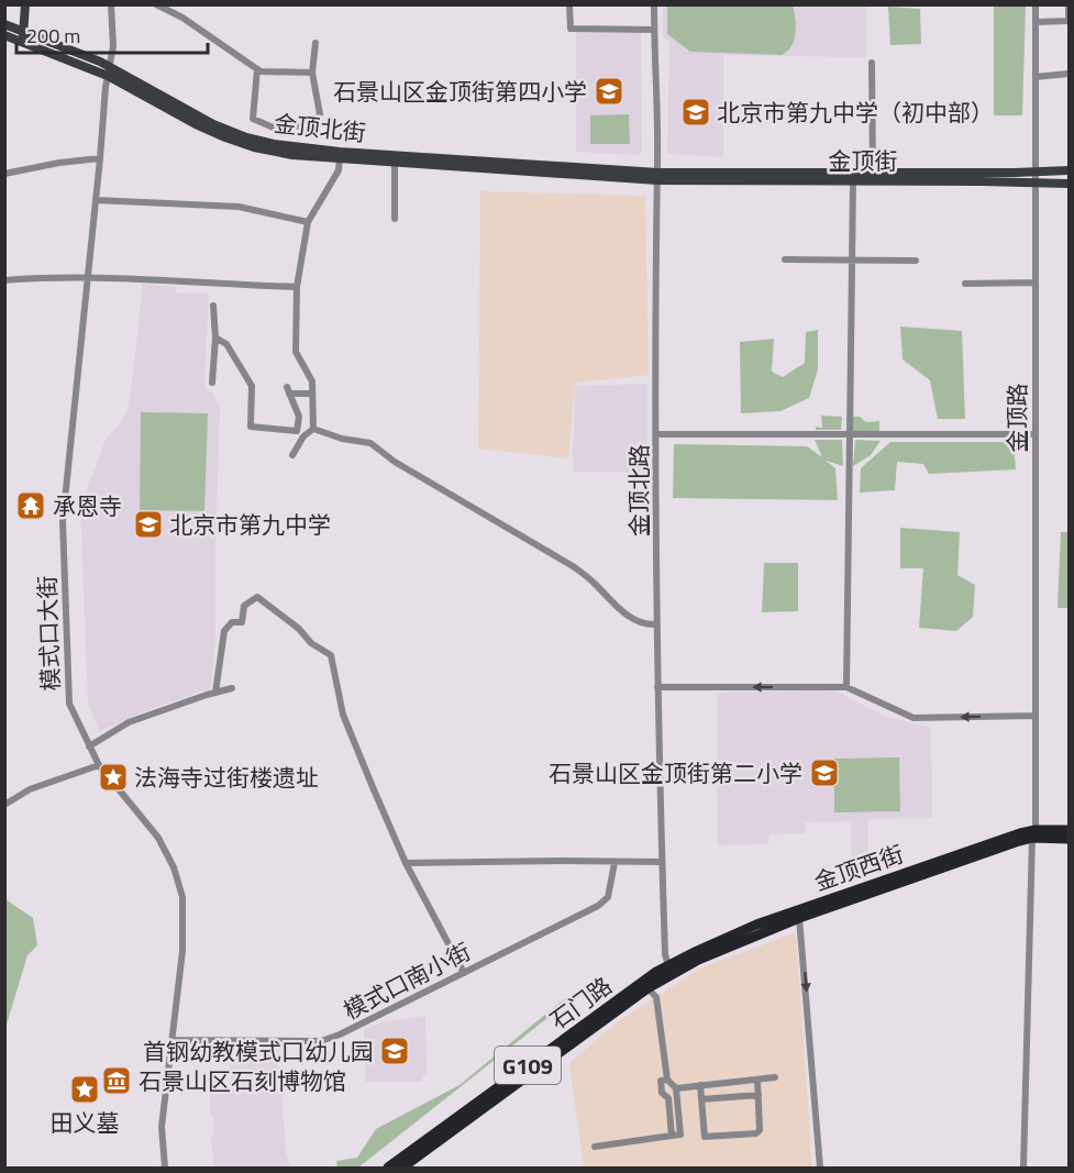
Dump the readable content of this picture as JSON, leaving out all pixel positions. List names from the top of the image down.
{
  "streets": {
    "highway": ["金顶西街", "石门路", "G109"],
    "main road": ["金顶北街", "金顶街"],
    "street": [
      "金顶路",
      "金顶北路",
      "模式口大街",
      "模式口南小街"
    ]
  },
  "crossings": [
    ["金顶北街", "金顶街"],
    ["金顶北街", "金顶北路"],
    ["金顶北街", "模式口大街"],
    ["金顶街", "金顶路"],
    ["金顶街", "金顶北路"],
    ["金顶路", "金顶西街"],
    ["金顶北路", "金顶西街"],
    ["金顶北路", "石门路"],
    ["模式口大街", "模式口南小街"],
    ["金顶西街", "石门路"]
  ],
  "places": {
    "school or university": [
      "石景山区金顶街第四小学",
      "北京市第九中学（初中部）",
      "北京市第九中学",
      "石景山区金顶街第二小学",
      "首钢幼教模式口幼儿园"
    ],
    "temple": ["承恩寺"],
    "place": ["法海寺过街楼遗址", "田义墓"],
    "museum": ["石景山区石刻博物馆"]
  },
  "scale_bar": "200 m"
}
